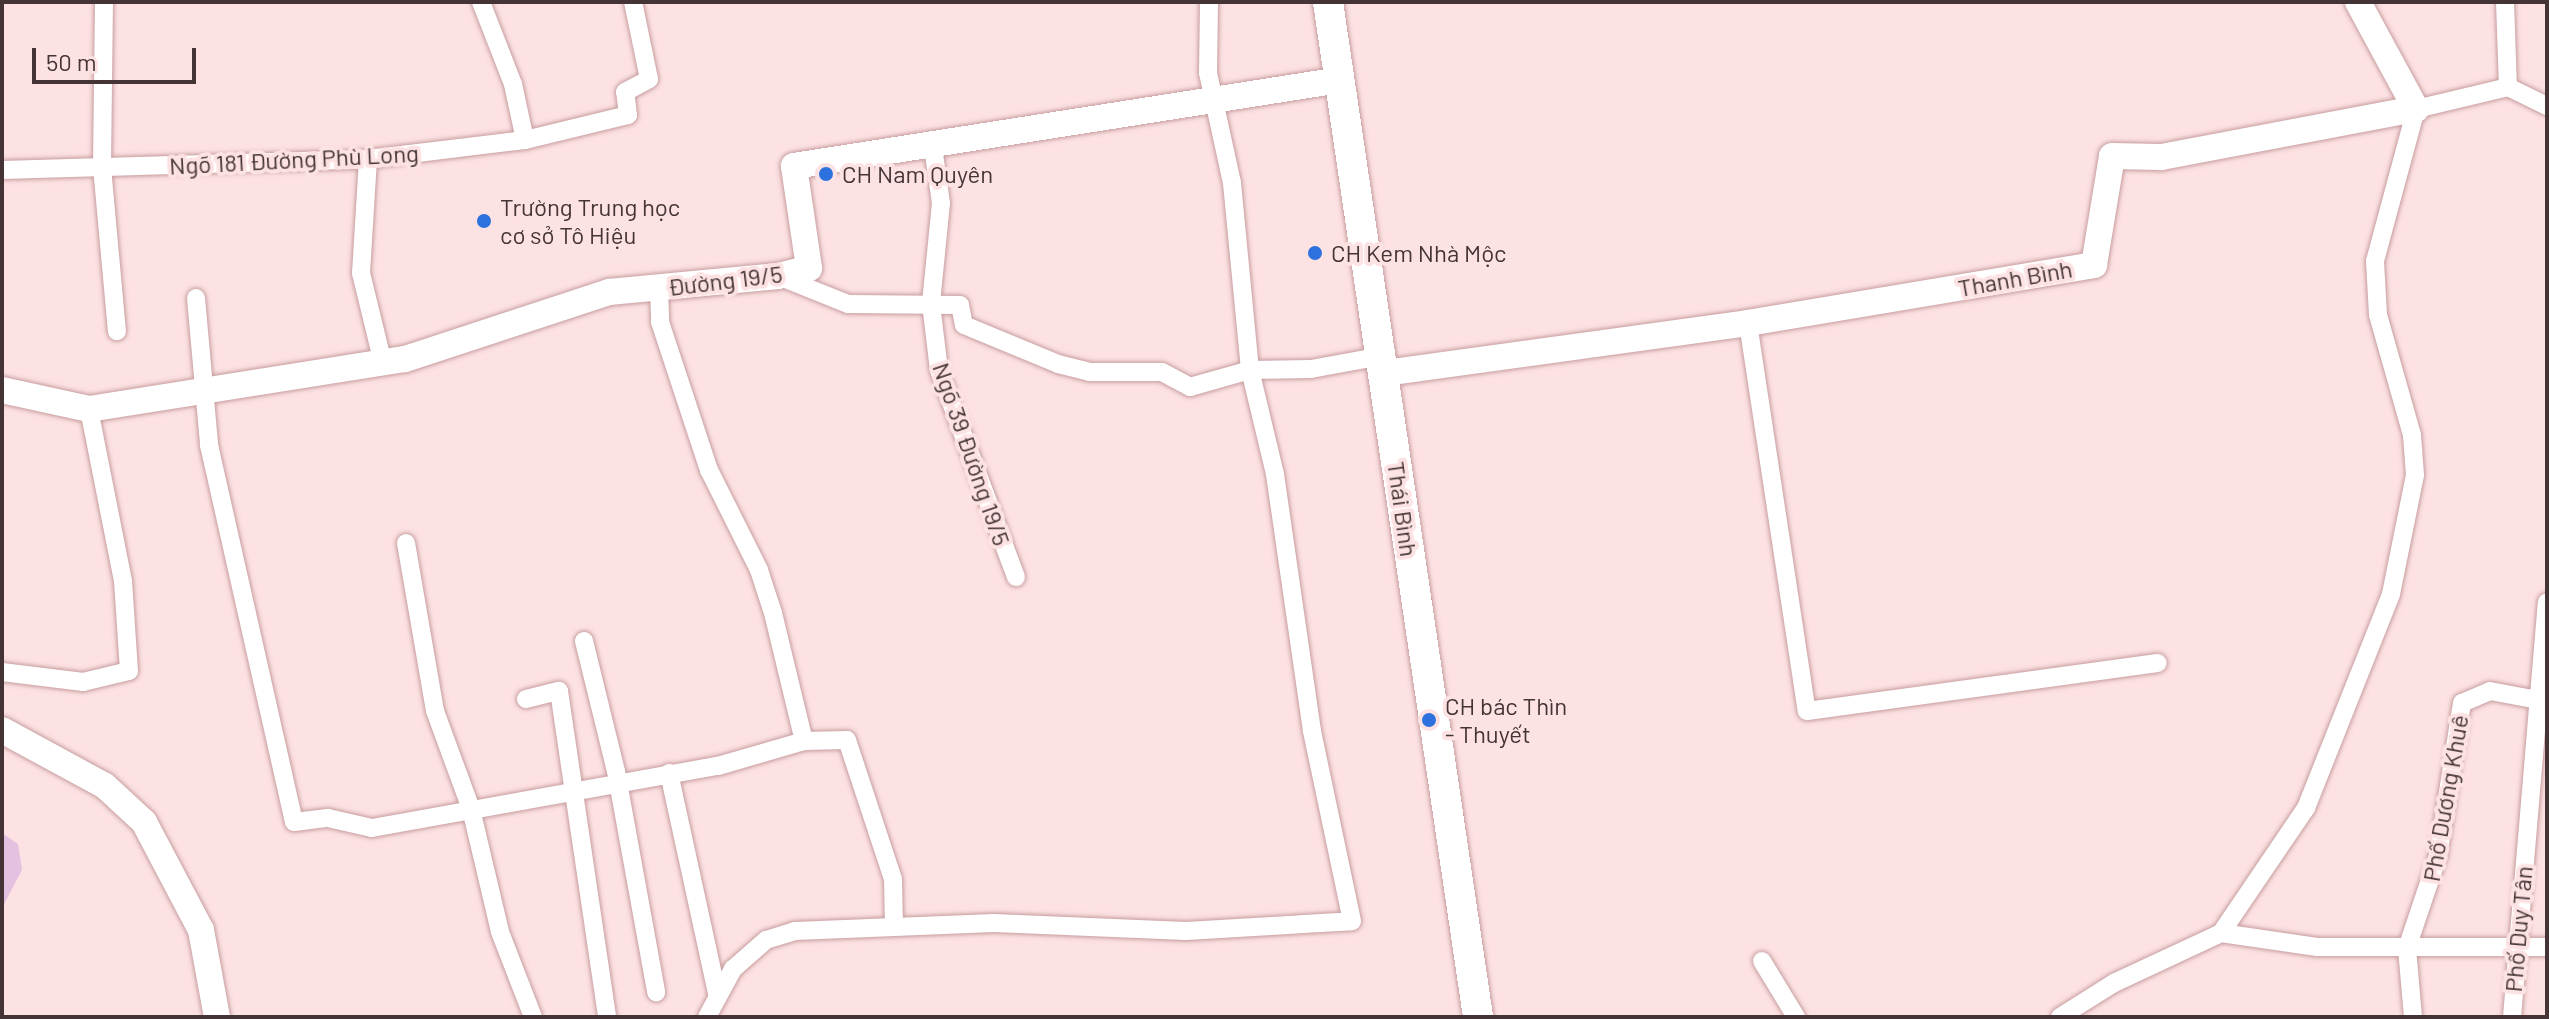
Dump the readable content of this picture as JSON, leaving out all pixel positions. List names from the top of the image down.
{
  "streets": {
    "main road": ["Thái Bình"],
    "street": [
      "Ngõ 181 Đường Phù Long",
      "Thanh Bình",
      "Đường 19/5",
      "Ngõ 39 Đường 19/5",
      "Phố Dương Khuê",
      "Phố Duy Tân"
    ]
  },
  "crossings": [
    ["Thanh Bình", "Thái Bình"],
    ["Đường 19/5", "Ngõ 39 Đường 19/5"],
    ["Đường 19/5", "Thái Bình"],
    ["Phố Dương Khuê", "Phố Duy Tân"]
  ],
  "places": [
    "CH Nam Quyên",
    "Trường Trung học cơ sở Tô Hiệu",
    "CH Kem Nhà Mộc",
    "CH bác Thìn - Thuyết"
  ],
  "scale_bar": "50 m"
}
